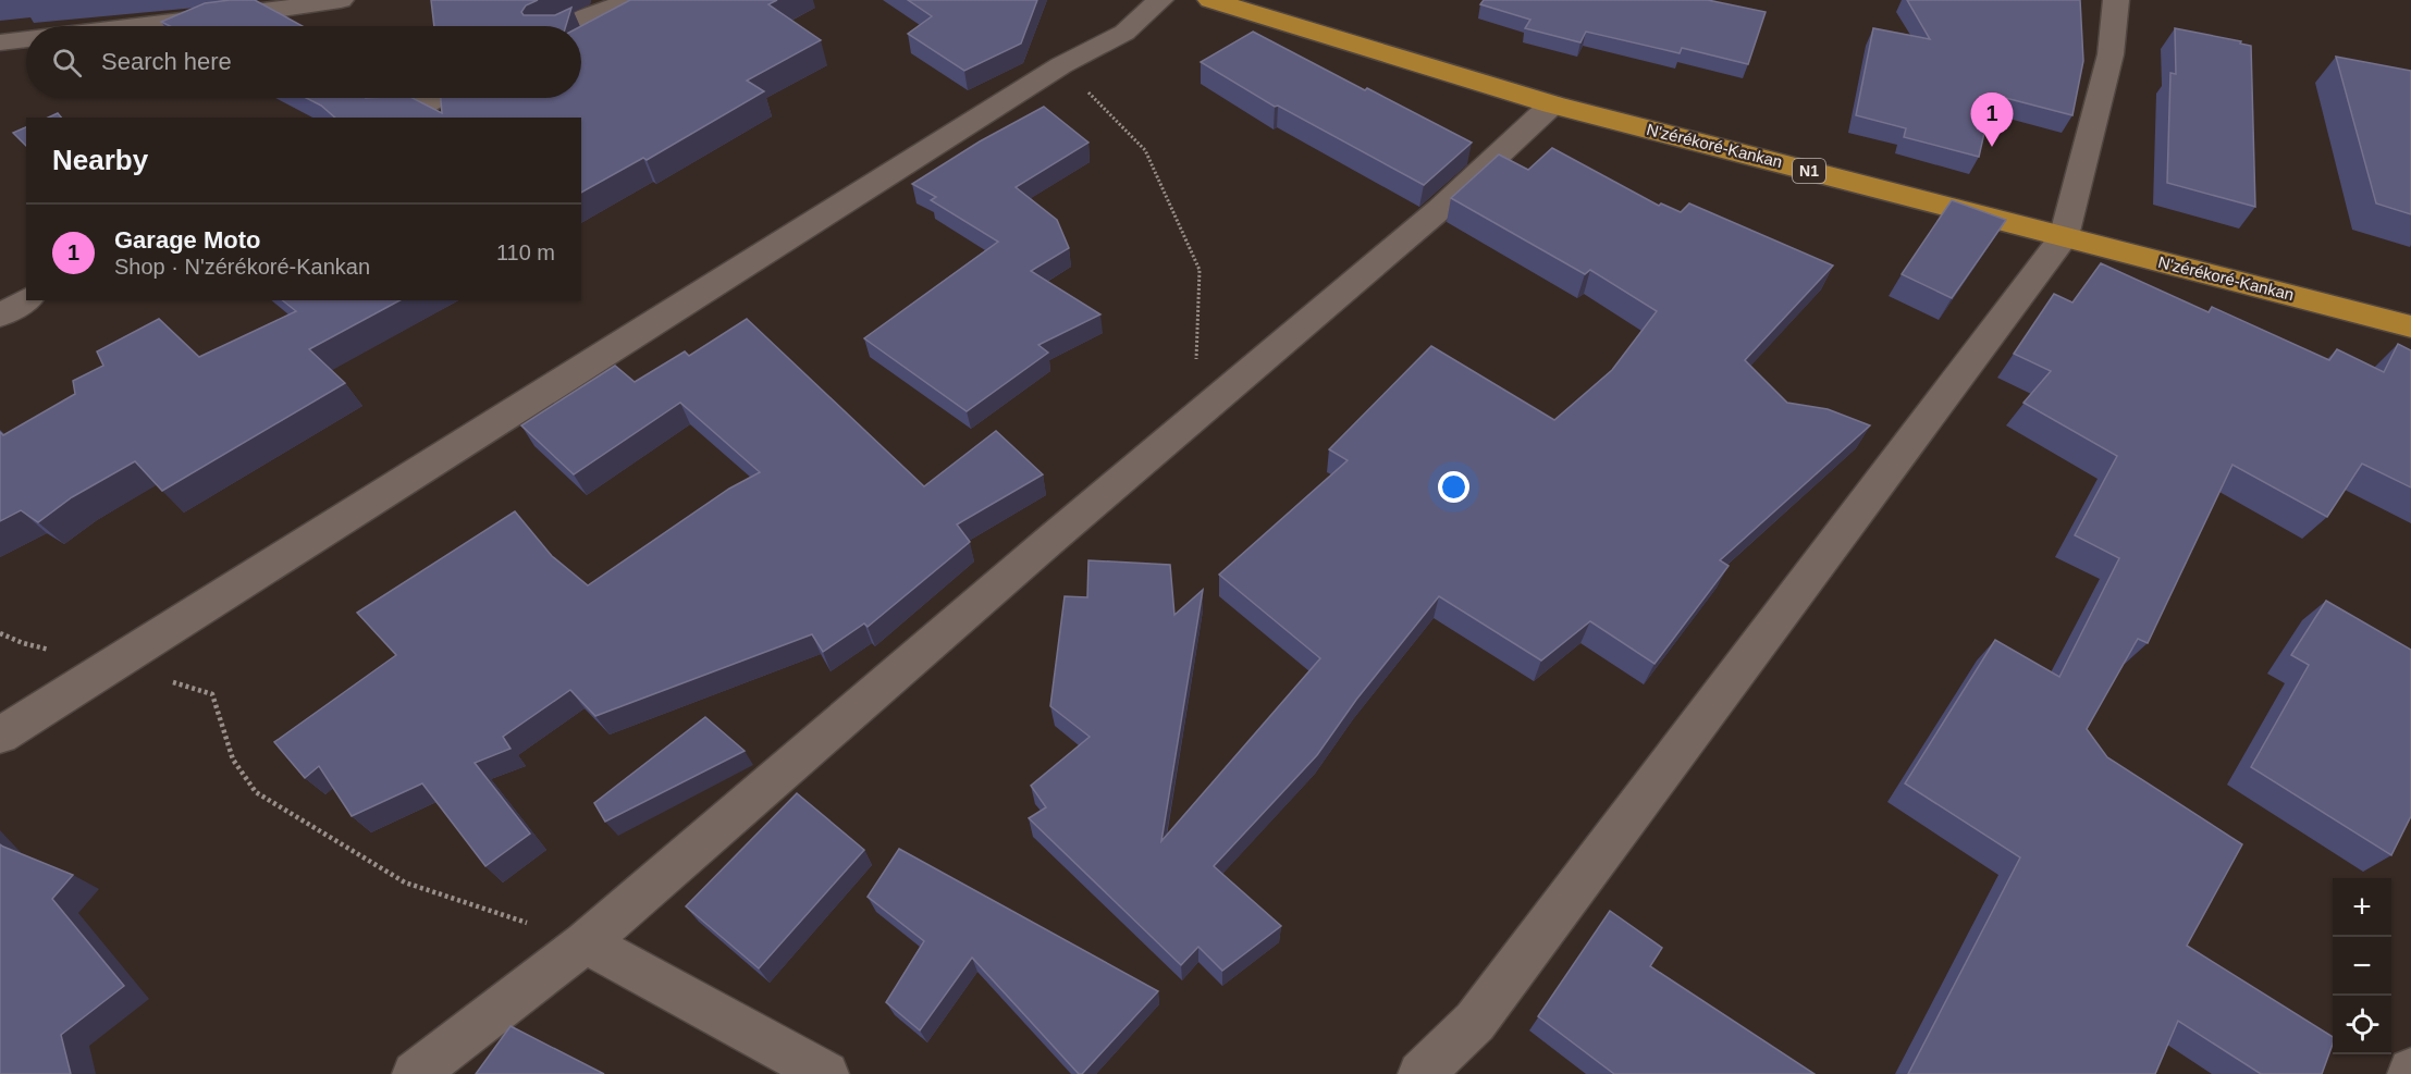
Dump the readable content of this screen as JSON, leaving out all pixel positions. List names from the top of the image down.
{
  "streets": {
    "highway": ["N'zérékoré-Kankan", "N1"]
  },
  "page": {
    "search": "Search here",
    "pins": "1",
    "heading": "Nearby",
    "list": [
      {
        "mark": "1",
        "name": "Garage Moto",
        "note": "Shop · N'zérékoré-Kankan",
        "value": "110 m"
      }
    ],
    "map_buttons": ["+", "−"]
  }
}
